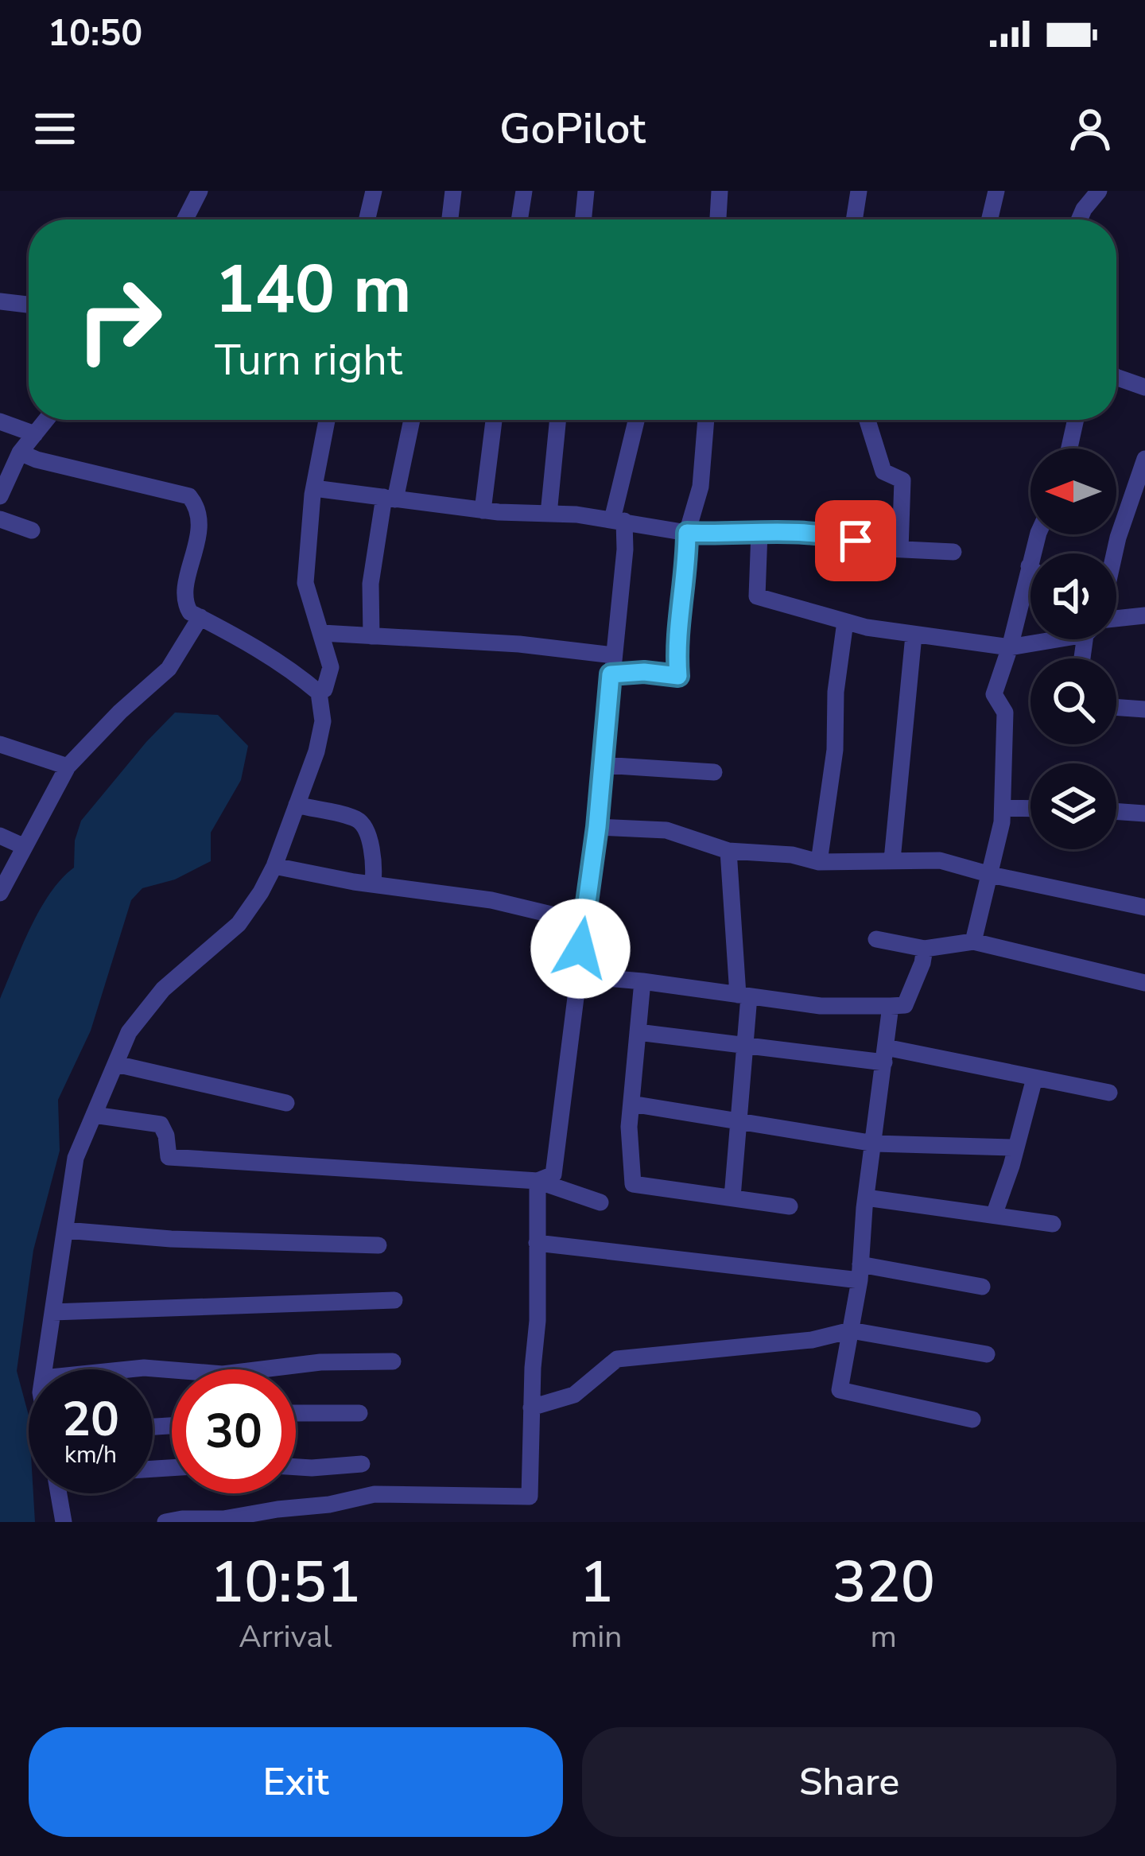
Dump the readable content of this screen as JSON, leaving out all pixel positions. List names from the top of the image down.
{
  "north": "left",
  "page": {
    "status": "10:50",
    "header": "GoPilot",
    "turn": ["140 m", "Turn right"],
    "speed": "20 km/h",
    "limit": "30",
    "eta": [
      "10:51",
      "Arrival",
      "1",
      "min",
      "320",
      "m"
    ],
    "buttons": ["Exit", "Share"]
  }
}
